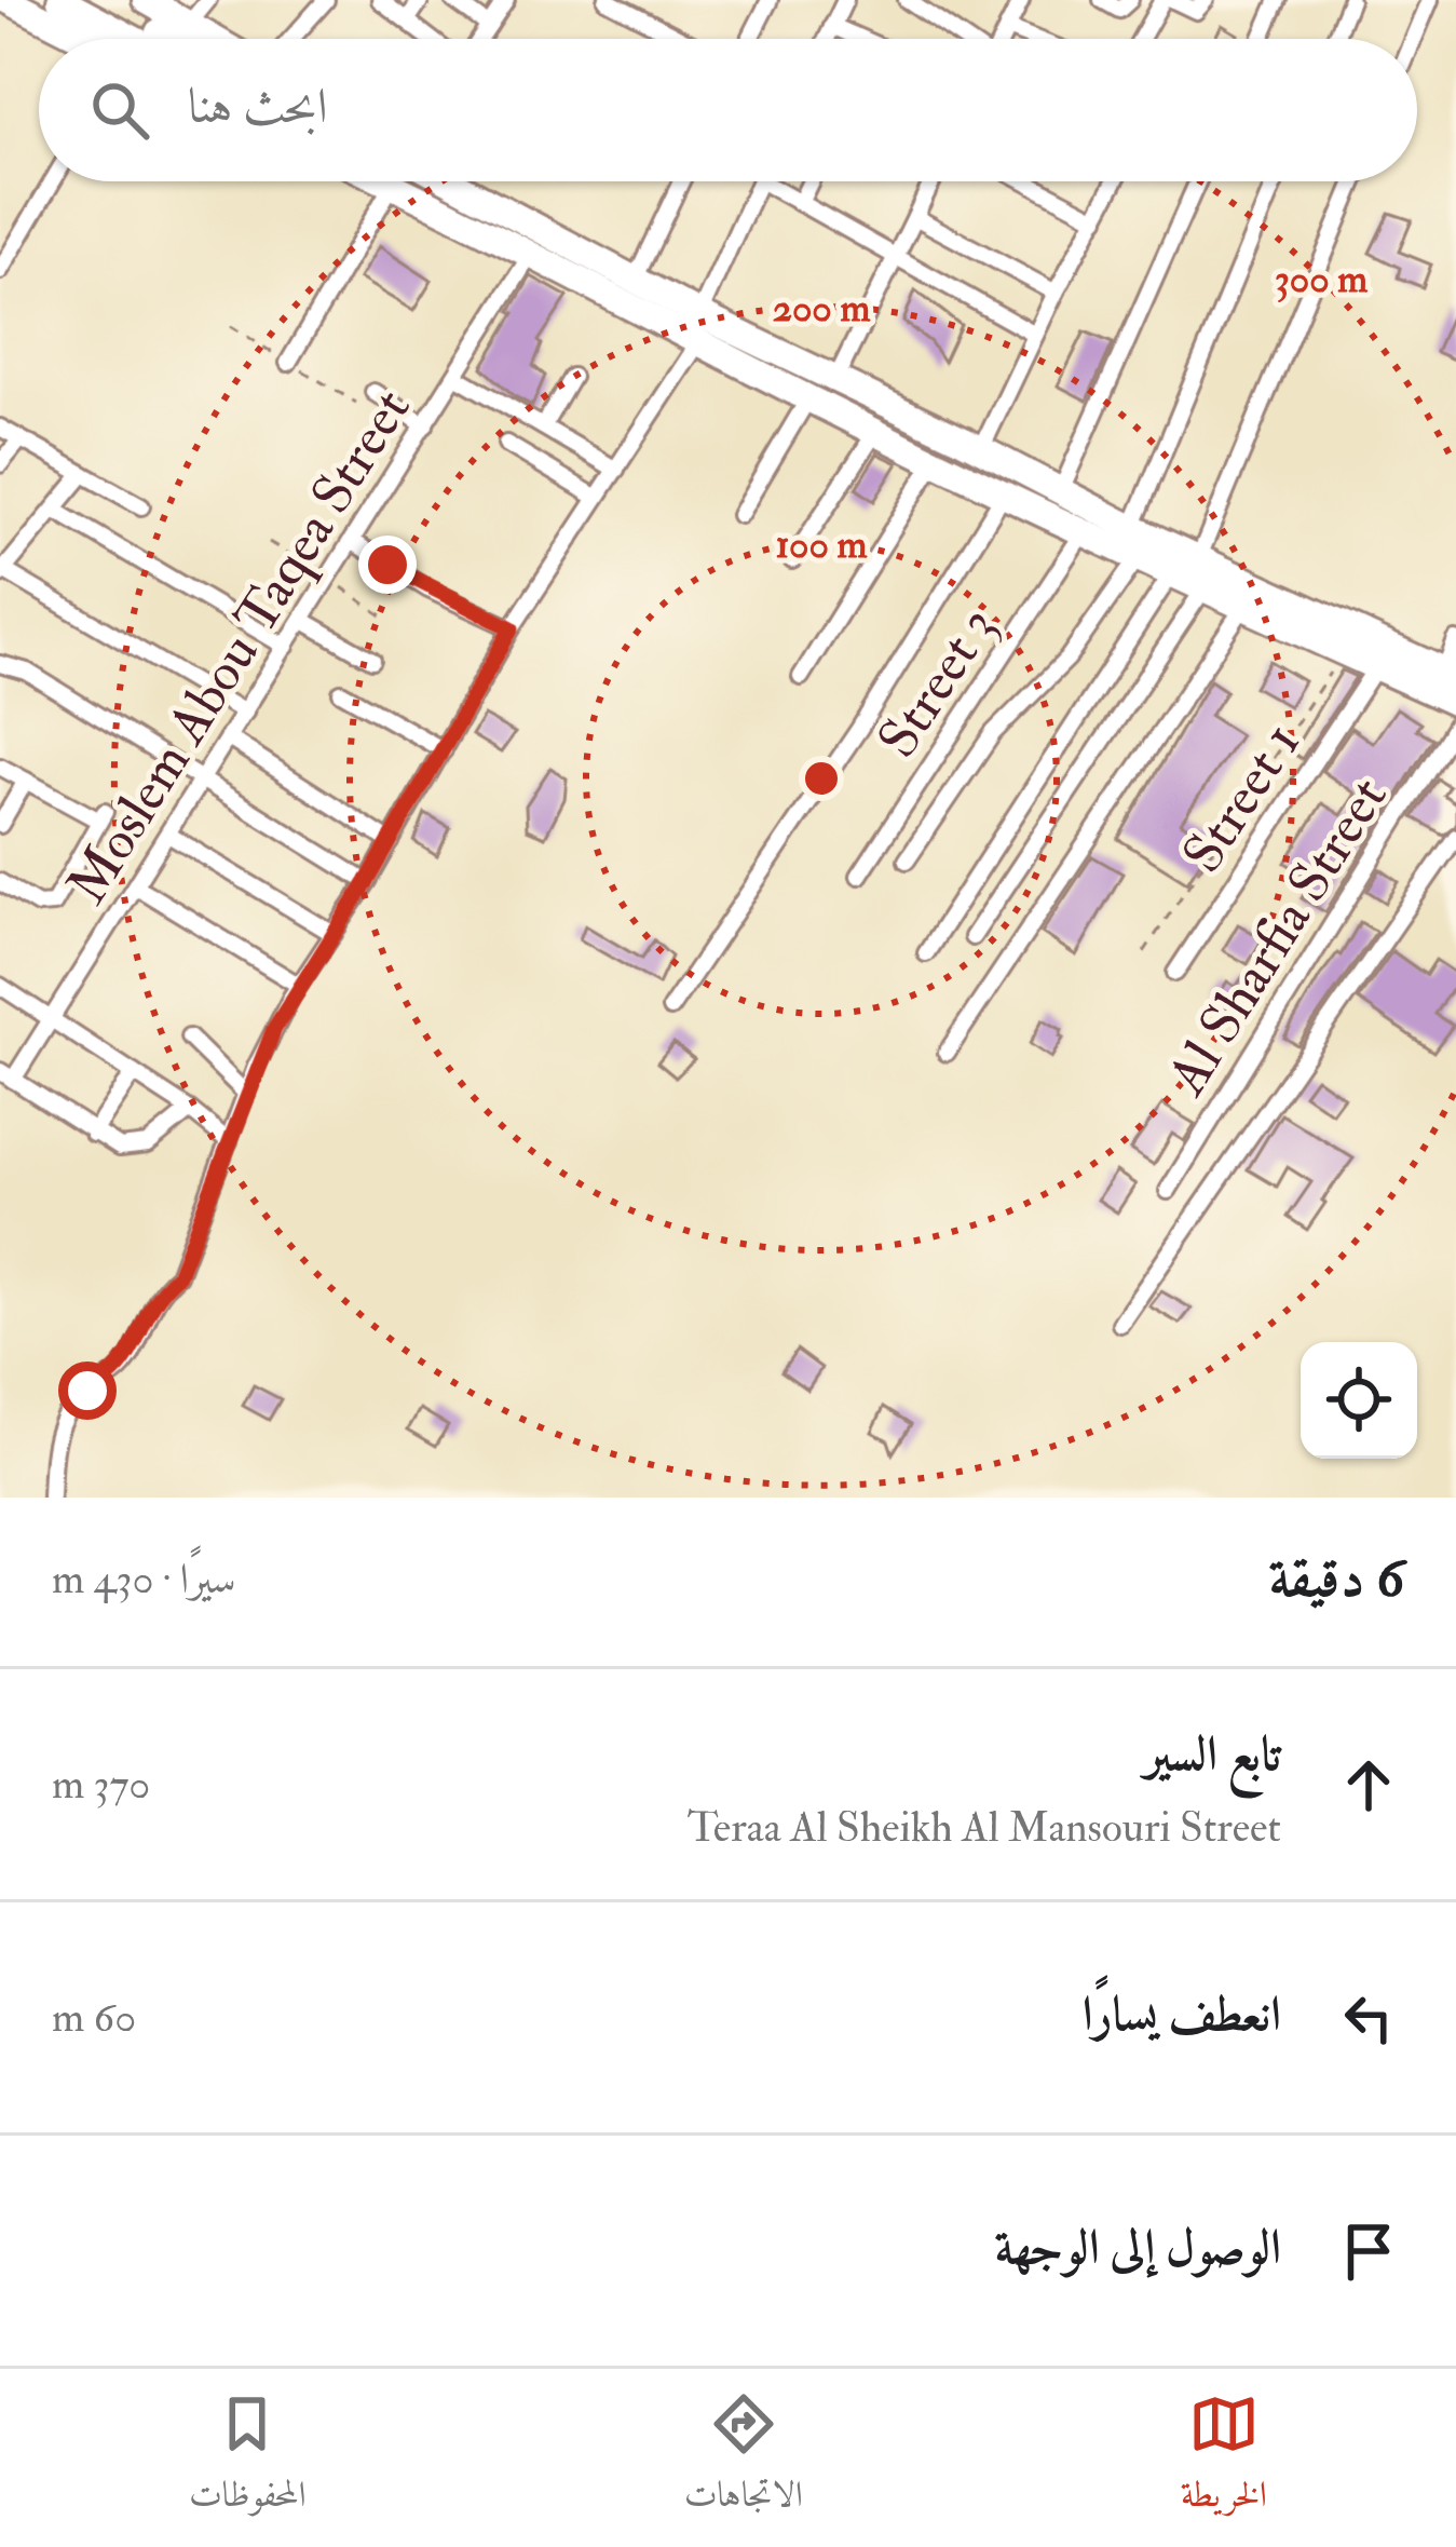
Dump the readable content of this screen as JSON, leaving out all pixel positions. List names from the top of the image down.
{
  "streets": {
    "street": [
      "Moslem Abou Taqea Street",
      "Street 3",
      "Street 1",
      "Al Sharfia Street"
    ]
  },
  "page": {
    "search": "ابحث هنا",
    "heading": ["6 دقيقة", "سيرًا · 430 m"],
    "list": [
      ["تابع السير", "Teraa Al Sheikh Al Mansouri Street", "370 m"],
      ["انعطف يسارًا", "60 m"],
      "الوصول إلى الوجهة"
    ],
    "nav": ["الخريطة", "الاتجاهات", "المحفوظات"]
  },
  "rings": ["300 m", "200 m", "100 m"]
}
